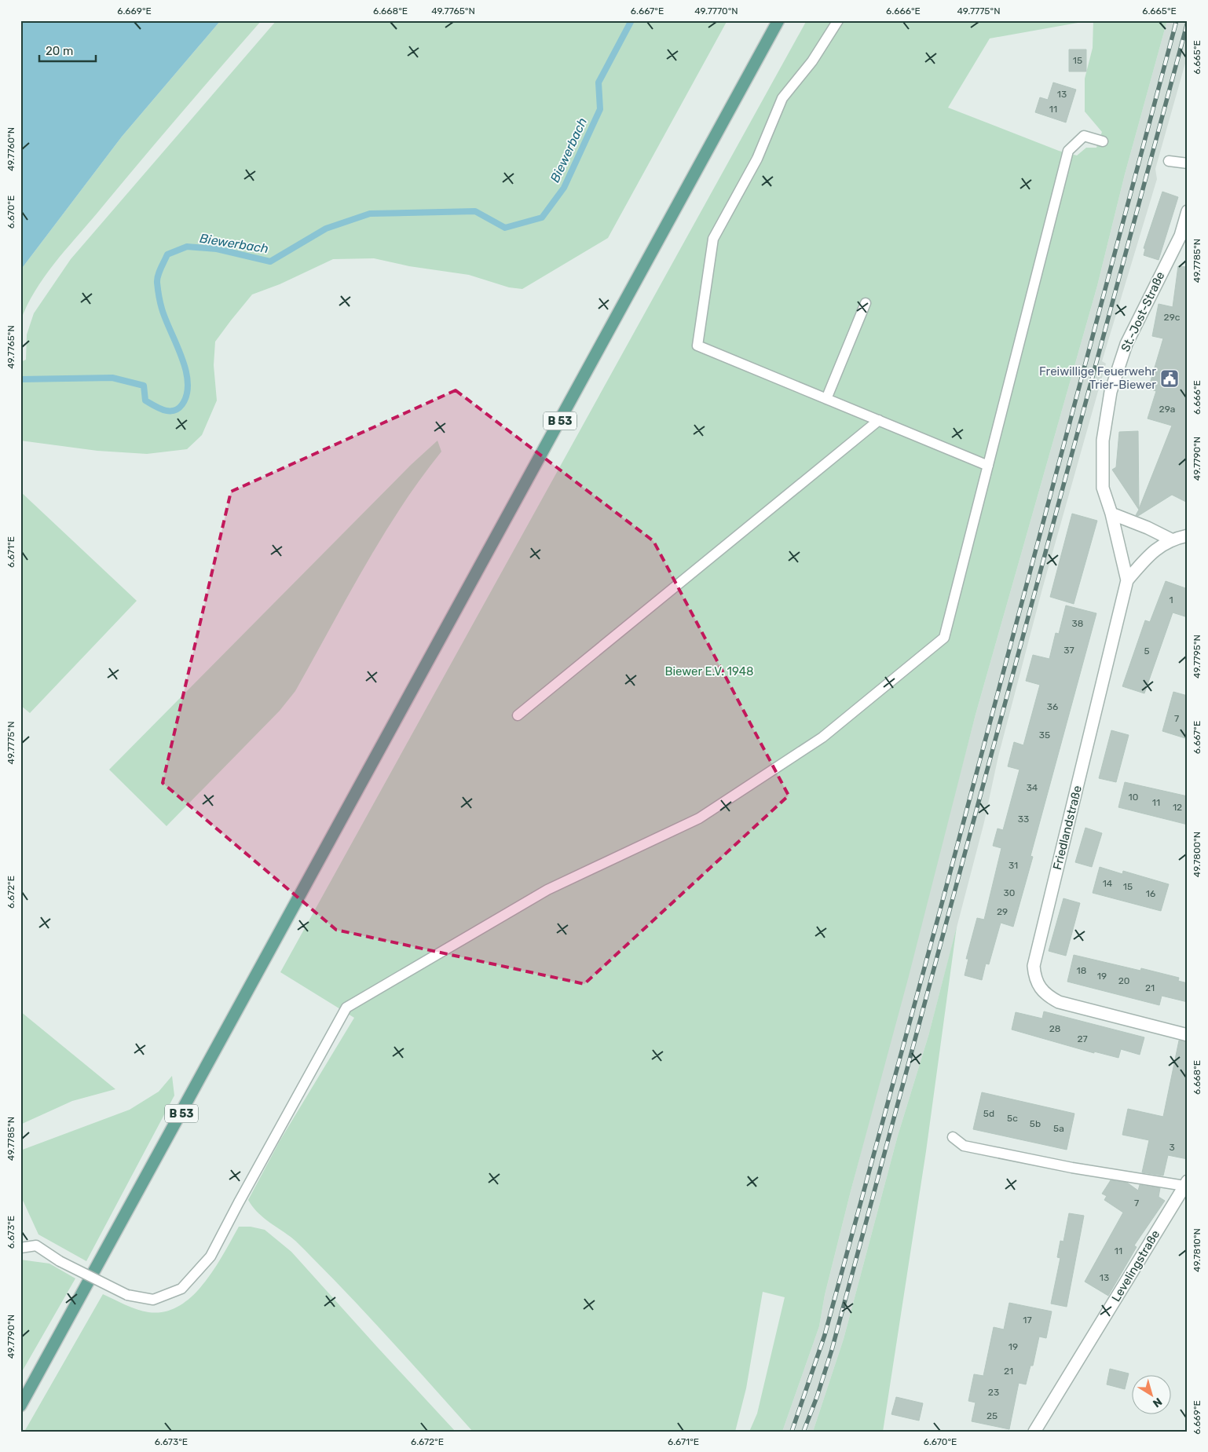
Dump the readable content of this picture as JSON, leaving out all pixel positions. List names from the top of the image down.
{
  "streets": {
    "main road": ["B 53"],
    "street": ["St.-Jost-Straße", "Friedlandstraße", "Levelingstraße"]
  },
  "crossings": [
    ["St.-Jost-Straße", "Friedlandstraße"]
  ],
  "water": ["Biewerbach"],
  "parks": ["Biewer E.V. 1948"],
  "places": {
    "public building": ["Freiwillige Feuerwehr Trier-Biewer"]
  },
  "house_numbers": [
    "15",
    "13",
    "11",
    "29c",
    "29a",
    "1",
    "38",
    "37",
    "5",
    "36",
    "7",
    "35",
    "34",
    "10",
    "11",
    "12",
    "33",
    "31",
    "14",
    "15",
    "30",
    "16",
    "29",
    "18",
    "19",
    "20",
    "21",
    "28",
    "27",
    "5d",
    "5c",
    "5b",
    "5a",
    "3",
    "7",
    "11",
    "13",
    "17",
    "19",
    "21",
    "23",
    "25"
  ],
  "scale_bar": "20 m",
  "north": "bottom right",
  "coordinates": [
    "6.669°E",
    "6.668°E",
    "49.7765°N",
    "6.667°E",
    "49.7770°N",
    "6.666°E",
    "49.7775°N",
    "6.665°E",
    "49.7760°N",
    "6.670°E",
    "49.7785°N",
    "49.7790°N",
    "6.671°E",
    "49.7795°N",
    "49.7800°N",
    "6.672°E",
    "6.673°E",
    "49.7810°N"
  ]
}
